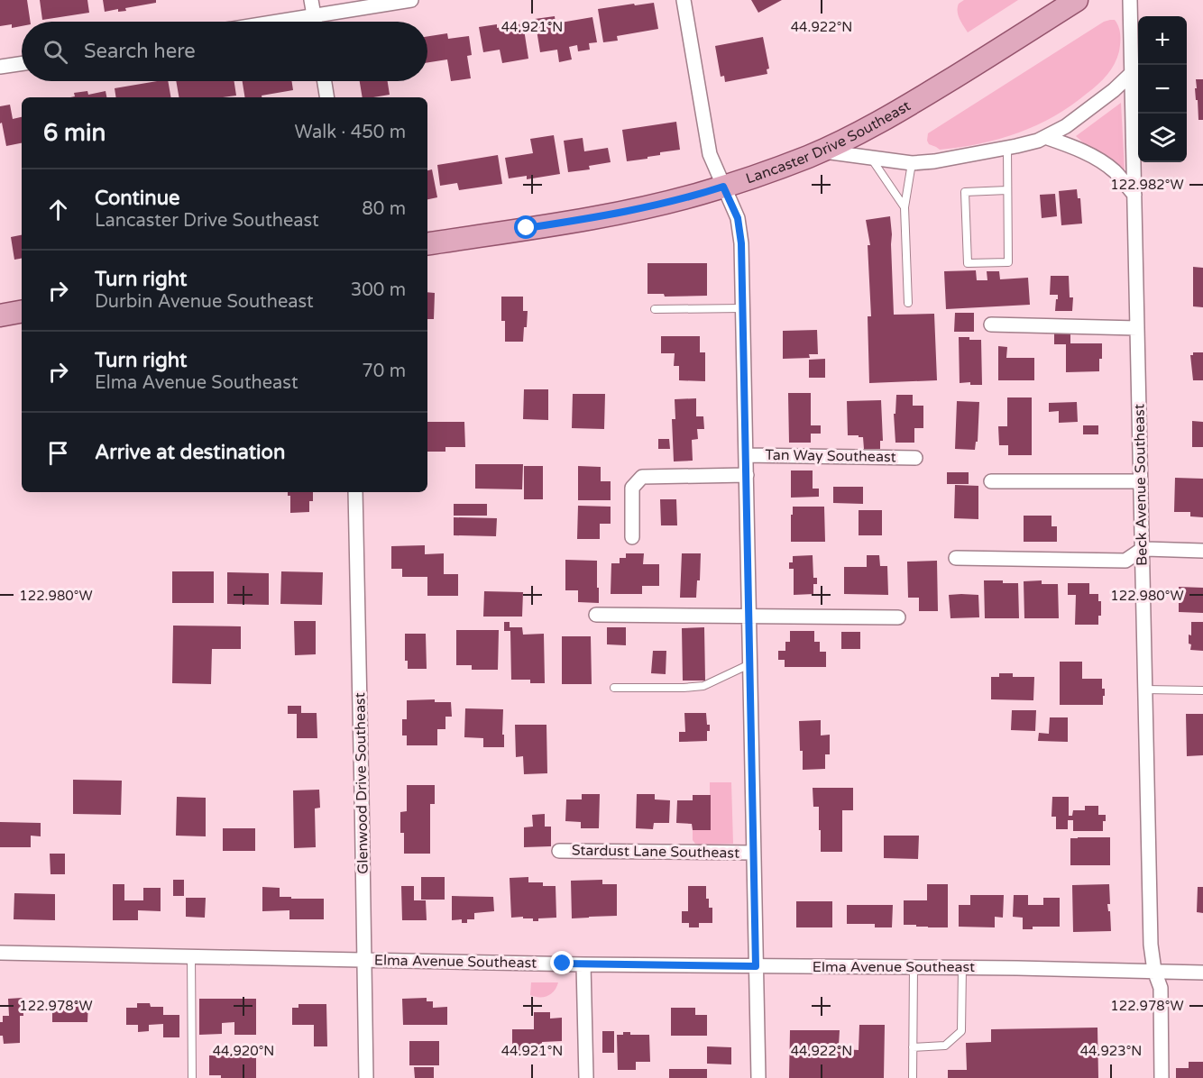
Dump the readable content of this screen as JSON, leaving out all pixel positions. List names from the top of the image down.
{
  "streets": {
    "main road": ["Lancaster Drive Southeast"],
    "street": [
      "Tan Way Southeast",
      "Beck Avenue Southeast",
      "Glenwood Drive Southeast",
      "Stardust Lane Southeast",
      "Elma Avenue Southeast"
    ]
  },
  "crossings": [
    ["Beck Avenue Southeast", "Elma Avenue Southeast"],
    ["Glenwood Drive Southeast", "Elma Avenue Southeast"]
  ],
  "page": {
    "map_buttons": ["+", "−"],
    "search": "Search here",
    "heading": ["6 min", "Walk · 450 m"],
    "list": [
      ["Continue", "Lancaster Drive Southeast", "80 m"],
      ["Turn right", "Durbin Avenue Southeast", "300 m"],
      ["Turn right", "Elma Avenue Southeast", "70 m"],
      "Arrive at destination"
    ]
  },
  "coordinates": [
    "44.921°N",
    "44.922°N",
    "122.982°W",
    "122.980°W",
    "122.978°W",
    "44.920°N",
    "44.923°N"
  ]
}
